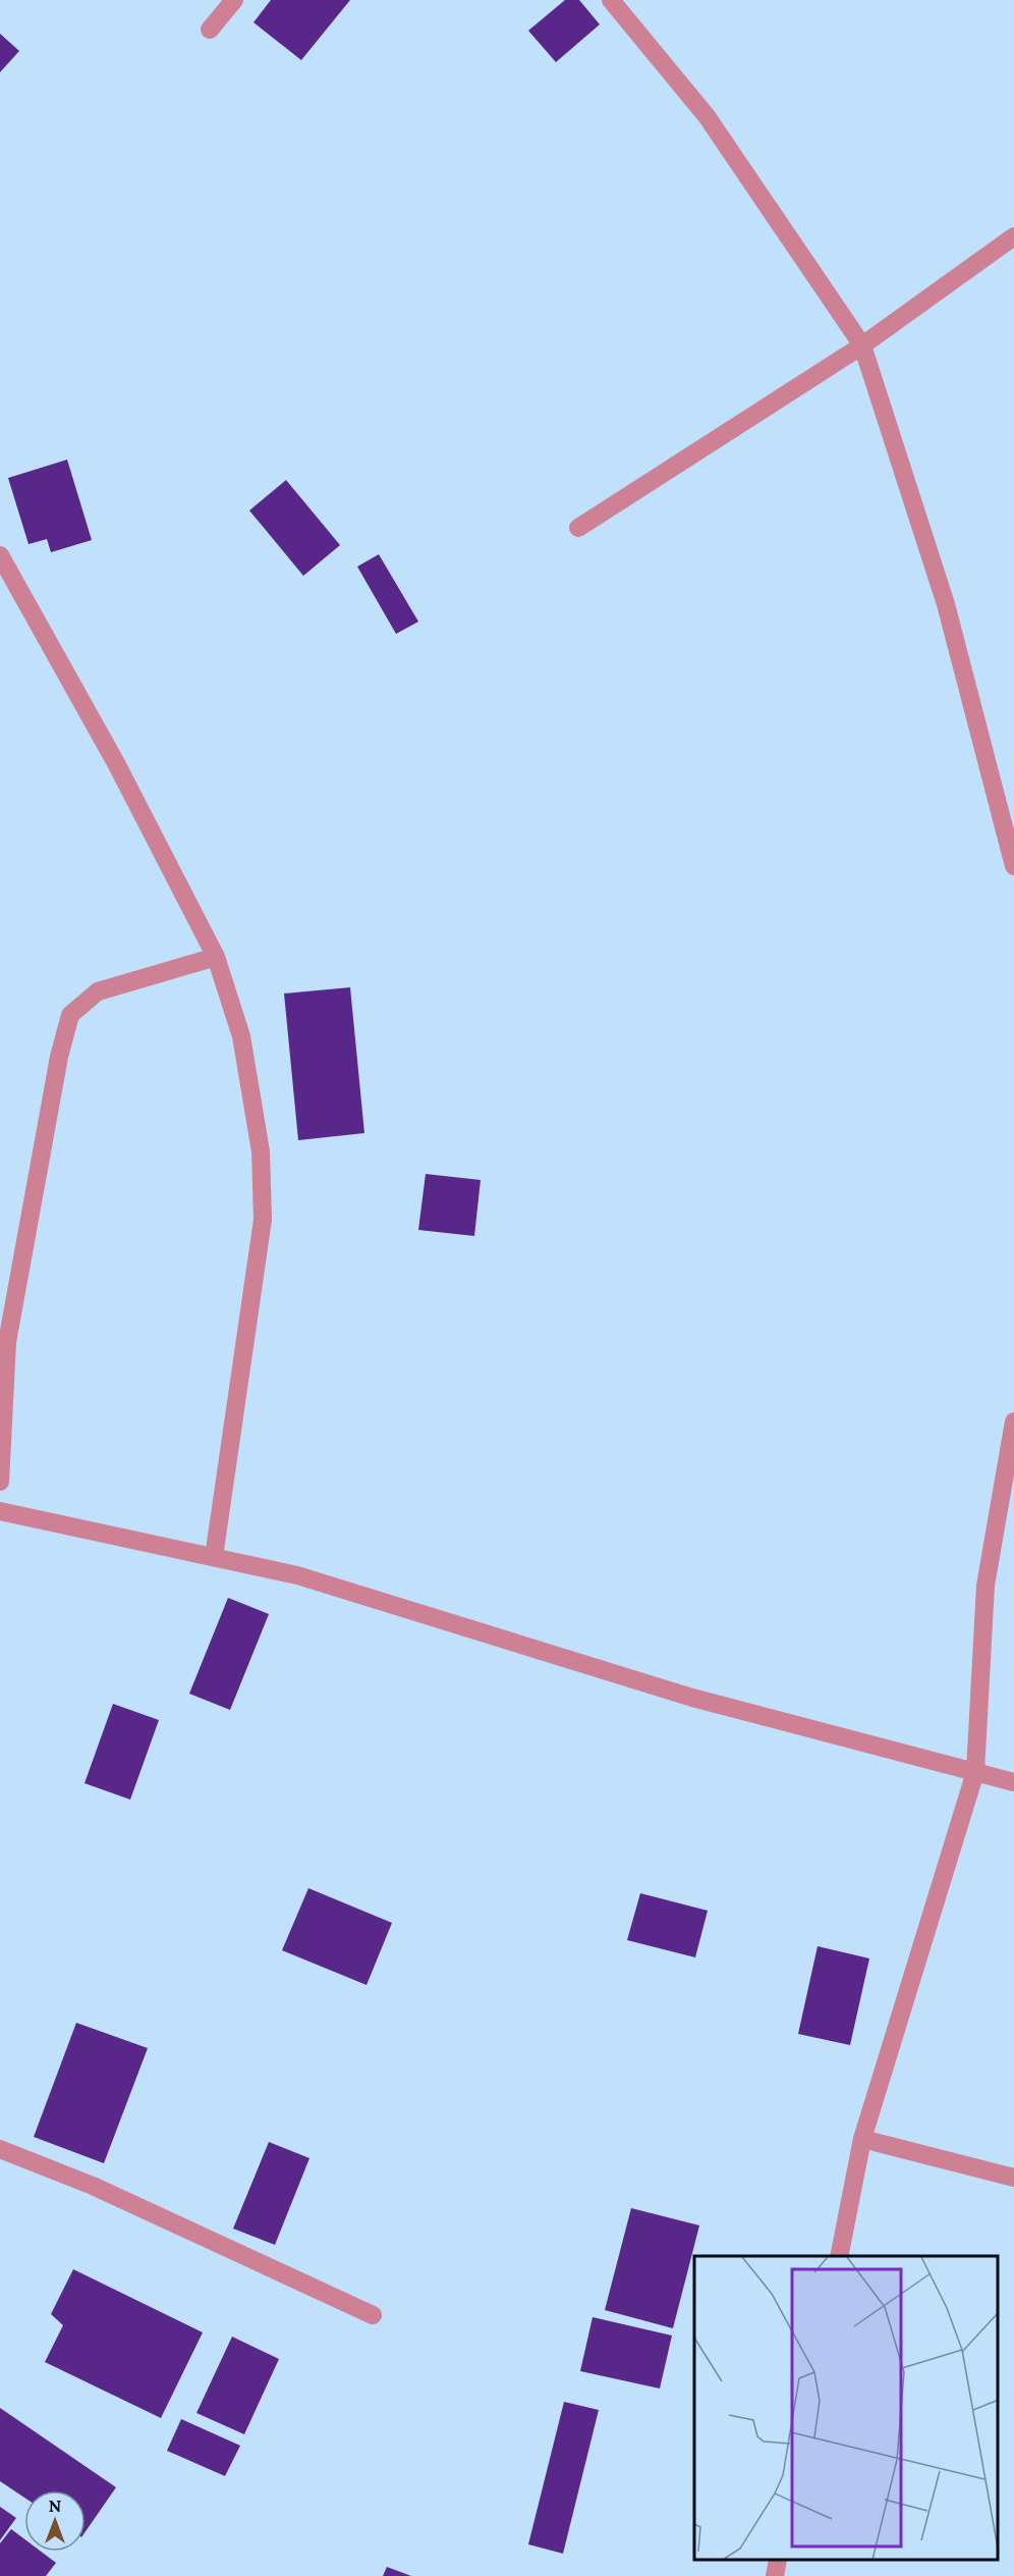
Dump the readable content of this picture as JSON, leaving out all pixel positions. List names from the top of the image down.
{
  "north": "top"
}
